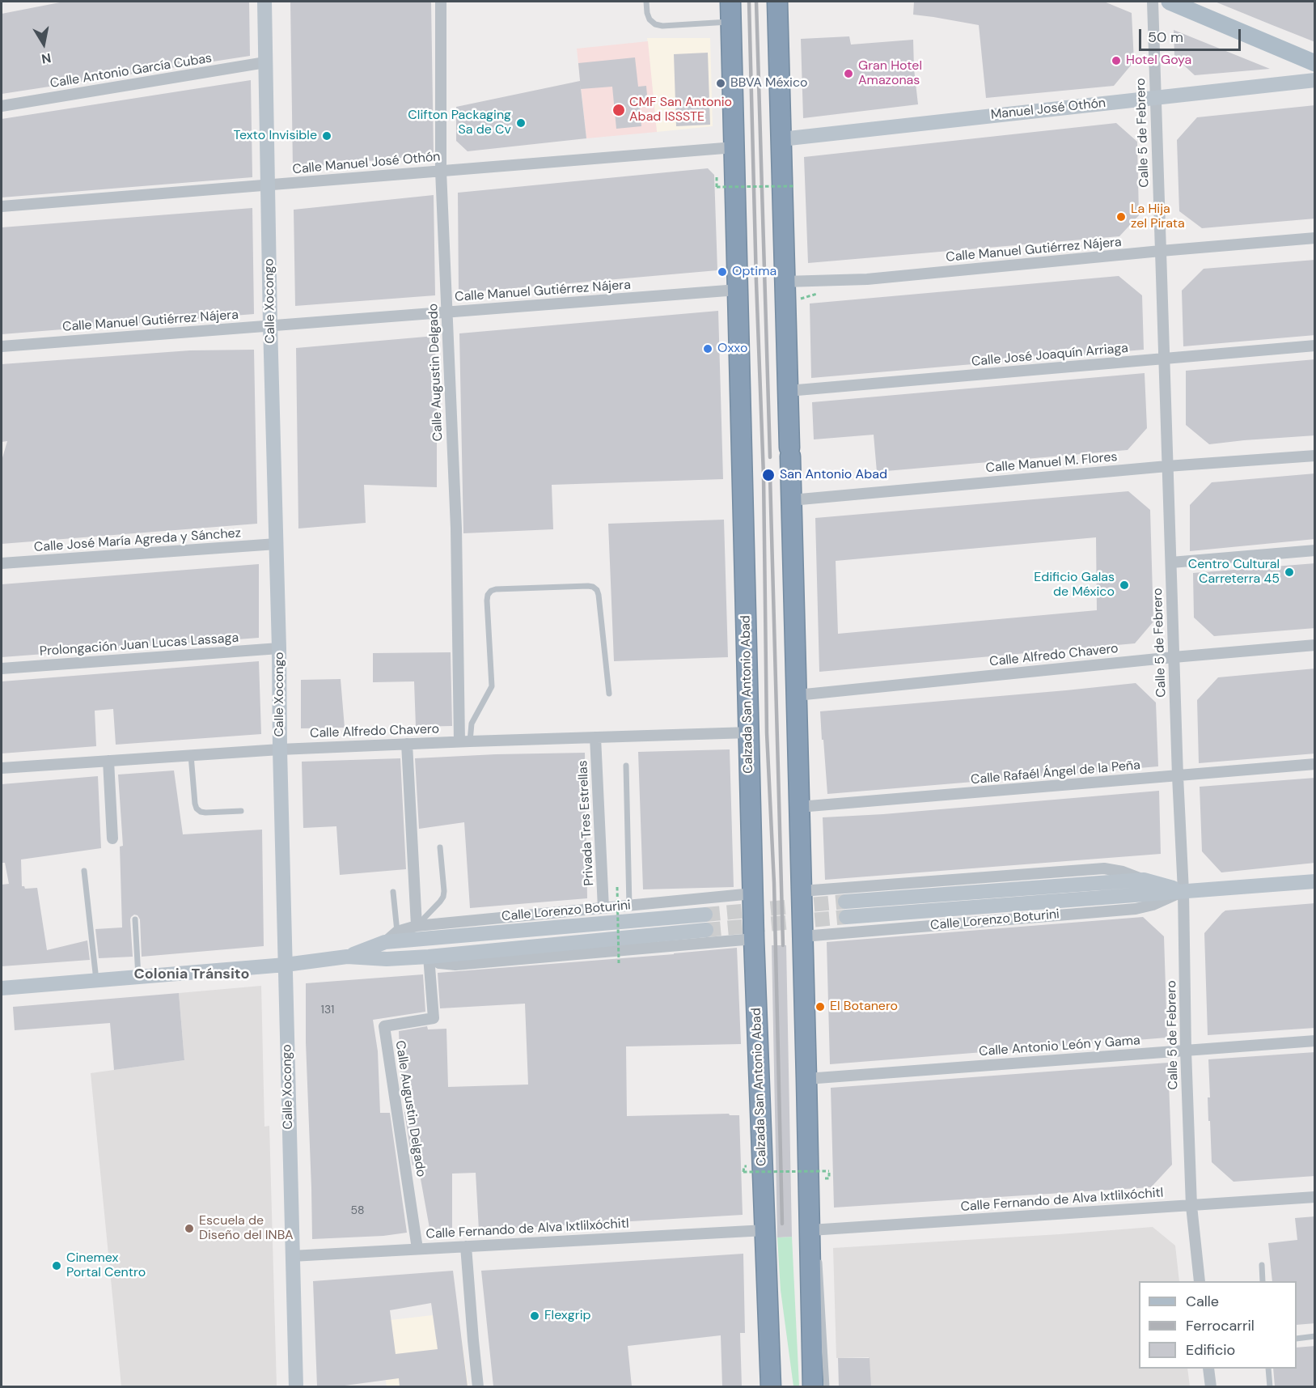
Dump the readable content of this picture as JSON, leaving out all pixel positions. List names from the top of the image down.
{
  "streets": {
    "highway": ["Calzada San Antonio Abad"],
    "street": [
      "Calle Antonio García Cubas",
      "Manuel José Othón",
      "Calle 5 de Febrero",
      "Calle Manuel José Othón",
      "Calle Manuel Gutiérrez Nájera",
      "Calle Xocongo",
      "Calle José Joaquín Arriaga",
      "Calle Augustin Delgado",
      "Calle Manuel M. Flores",
      "Calle José María Agreda y Sánchez",
      "Prolongación Juan Lucas Lassaga",
      "Calle Alfredo Chavero",
      "Calle Rafaél Ángel de la Peña",
      "Privada Tres Estrellas",
      "Calle Lorenzo Boturini",
      "Calle Antonio León y Gama",
      "Calle Fernando de Alva Ixtlilxóchitl"
    ]
  },
  "crossings": [
    ["Calle Antonio García Cubas", "Calle Xocongo"],
    ["Manuel José Othón", "Calle 5 de Febrero"],
    ["Calle 5 de Febrero", "Calle Manuel Gutiérrez Nájera"],
    ["Calle 5 de Febrero", "Calle José Joaquín Arriaga"],
    ["Calle 5 de Febrero", "Calle Manuel M. Flores"],
    ["Calle 5 de Febrero", "Calle Alfredo Chavero"],
    ["Calle 5 de Febrero", "Calle Rafaél Ángel de la Peña"],
    ["Calle 5 de Febrero", "Calle Lorenzo Boturini"],
    ["Calle 5 de Febrero", "Calle Antonio León y Gama"],
    ["Calle 5 de Febrero", "Calle Fernando de Alva Ixtlilxóchitl"],
    ["Calle Manuel José Othón", "Calle Xocongo"],
    ["Calle Manuel José Othón", "Calle Augustin Delgado"],
    ["Calle Manuel José Othón", "Calzada San Antonio Abad"],
    ["Calle Manuel Gutiérrez Nájera", "Calle Xocongo"],
    ["Calle Manuel Gutiérrez Nájera", "Calle Augustin Delgado"],
    ["Calle Manuel Gutiérrez Nájera", "Calzada San Antonio Abad"],
    ["Calle Xocongo", "Calle José María Agreda y Sánchez"],
    ["Calle Xocongo", "Prolongación Juan Lucas Lassaga"],
    ["Calle Xocongo", "Calle Alfredo Chavero"],
    ["Calle Xocongo", "Calle Lorenzo Boturini"],
    ["Calle Xocongo", "Calle Fernando de Alva Ixtlilxóchitl"],
    ["Calle Augustin Delgado", "Calle Alfredo Chavero"],
    ["Calle Augustin Delgado", "Calle Lorenzo Boturini"],
    ["Calle Augustin Delgado", "Calle Fernando de Alva Ixtlilxóchitl"],
    ["Calle Alfredo Chavero", "Calzada San Antonio Abad"],
    ["Calle Alfredo Chavero", "Privada Tres Estrellas"],
    ["Calzada San Antonio Abad", "Calle Lorenzo Boturini"],
    ["Calzada San Antonio Abad", "Calle Fernando de Alva Ixtlilxóchitl"],
    ["Privada Tres Estrellas", "Calle Lorenzo Boturini"]
  ],
  "districts": ["Colonia Tránsito"],
  "places": [
    "Hotel Goya",
    "Gran Hotel Amazonas",
    "BBVA México",
    "CMF San Antonio Abad ISSSTE",
    "Clifton Packaging Sa de Cv",
    "Texto Invisible",
    "La Hija zel Pirata",
    "Optima",
    "Oxxo",
    "San Antonio Abad",
    "Centro Cultural Carreterra 45",
    "Edificio Galas de México",
    "El Botanero",
    "Escuela de Diseño del INBA",
    "Cinemex Portal Centro",
    "Flexgrip"
  ],
  "house_numbers": ["131", "58"],
  "legend": ["Calle", "Ferrocarril", "Edificio"],
  "scale_bar": "50 m",
  "north": "bottom"
}
